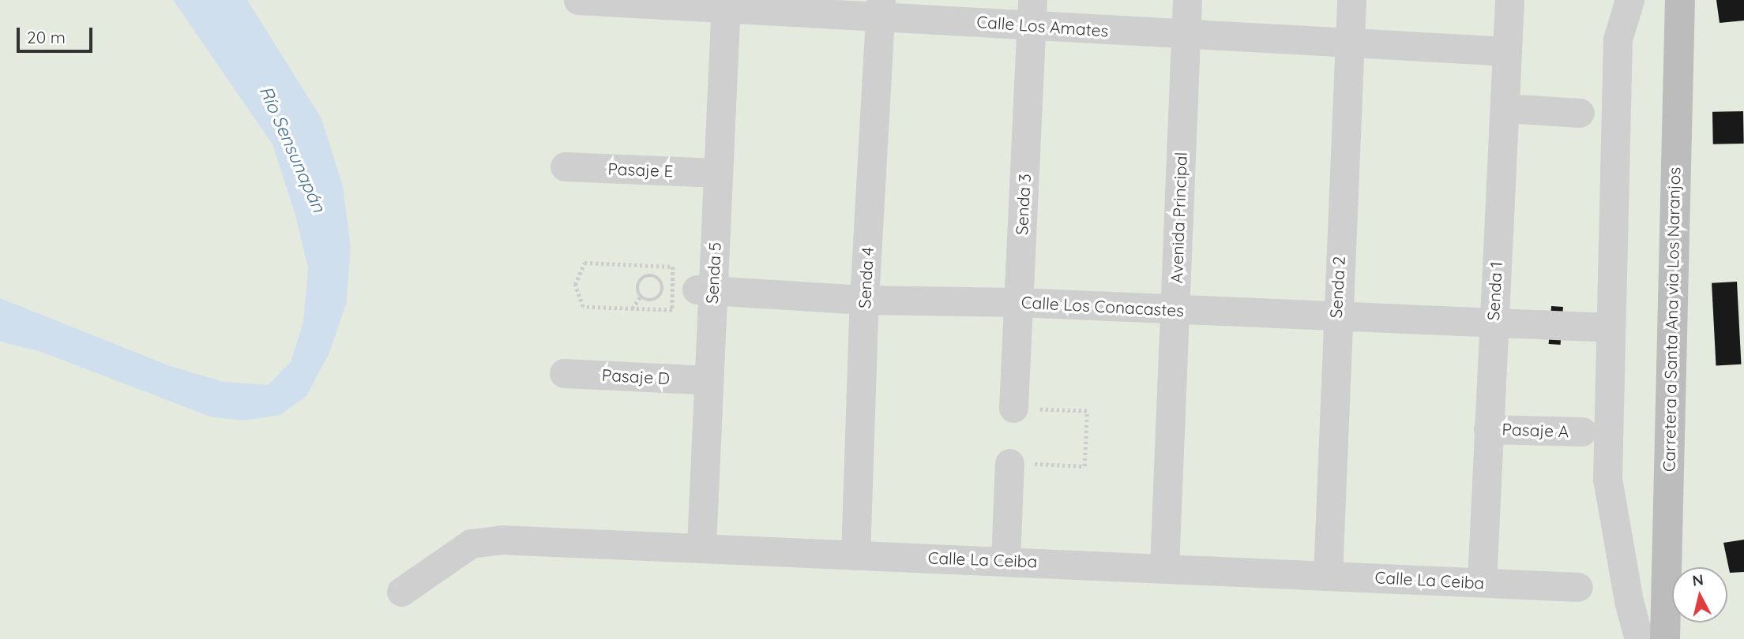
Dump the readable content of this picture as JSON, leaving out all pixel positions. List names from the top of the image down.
{
  "streets": {
    "main road": ["Carretera a Santa Ana via Los Naranjos"],
    "street": [
      "Calle Los Amates",
      "Pasaje E",
      "Senda 3",
      "Avenida Principal",
      "Senda 5",
      "Senda 4",
      "Senda 2",
      "Senda 1",
      "Calle Los Conacastes",
      "Pasaje D",
      "Pasaje A",
      "Calle La Ceiba"
    ]
  },
  "crossings": [
    ["Calle Los Amates", "Senda 3"],
    ["Calle Los Amates", "Avenida Principal"],
    ["Calle Los Amates", "Senda 5"],
    ["Calle Los Amates", "Senda 4"],
    ["Calle Los Amates", "Senda 2"],
    ["Calle Los Amates", "Senda 1"],
    ["Pasaje E", "Senda 5"],
    ["Senda 3", "Calle Los Conacastes"],
    ["Avenida Principal", "Calle Los Conacastes"],
    ["Avenida Principal", "Calle La Ceiba"],
    ["Senda 5", "Calle Los Conacastes"],
    ["Senda 5", "Pasaje D"],
    ["Senda 5", "Calle La Ceiba"],
    ["Senda 4", "Calle Los Conacastes"],
    ["Senda 4", "Calle La Ceiba"],
    ["Senda 2", "Calle Los Conacastes"],
    ["Senda 2", "Calle La Ceiba"],
    ["Senda 1", "Calle Los Conacastes"],
    ["Senda 1", "Pasaje A"],
    ["Senda 1", "Calle La Ceiba"]
  ],
  "water": ["Río Sensunapán"],
  "scale_bar": "20 m",
  "north": "top"
}
